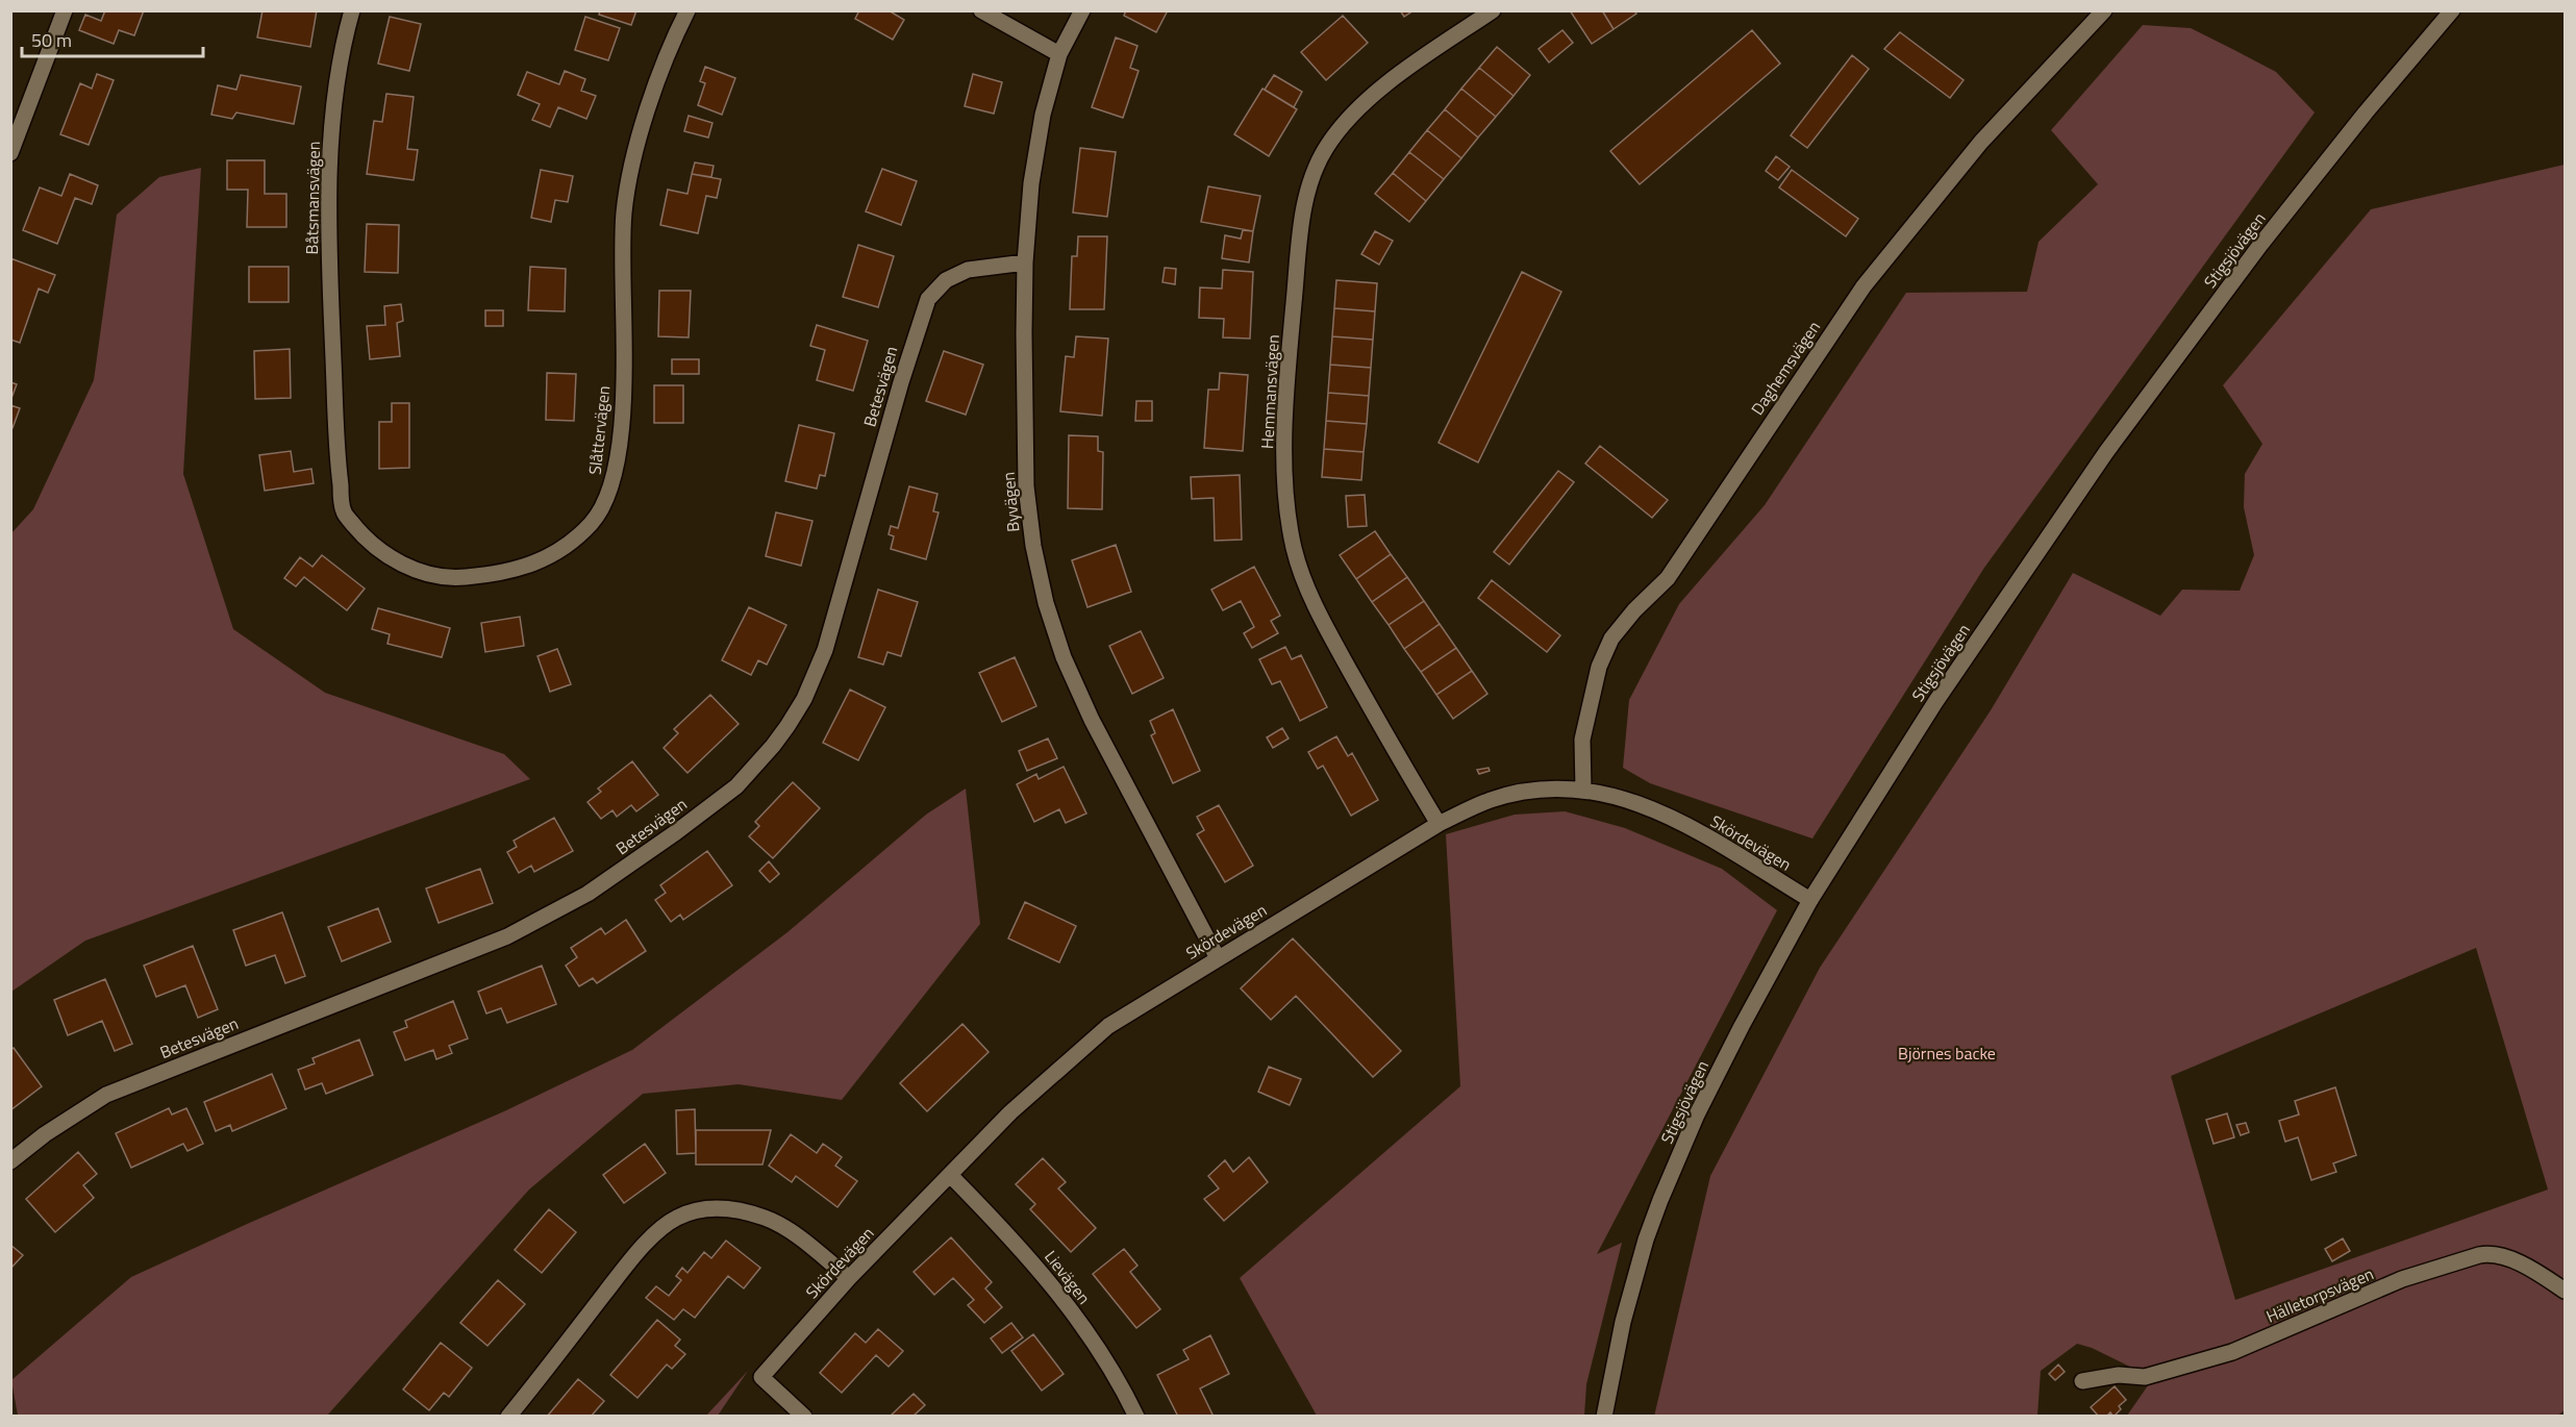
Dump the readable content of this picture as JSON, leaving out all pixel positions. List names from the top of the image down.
{
  "streets": {
    "street": [
      "Båtsmansvägen",
      "Stigsjövägen",
      "Daghemsvägen",
      "Betesvägen",
      "Hemmansvägen",
      "Slåttervägen",
      "Byvägen",
      "Skördevägen",
      "Lievägen",
      "Hälletorpsvägen"
    ]
  },
  "crossings": [
    ["Båtsmansvägen", "Slåttervägen"],
    ["Stigsjövägen", "Skördevägen"],
    ["Daghemsvägen", "Skördevägen"],
    ["Betesvägen", "Byvägen"],
    ["Hemmansvägen", "Skördevägen"],
    ["Byvägen", "Skördevägen"],
    ["Skördevägen", "Lievägen"]
  ],
  "parks": ["Björnes backe"],
  "scale_bar": "50 m"
}
